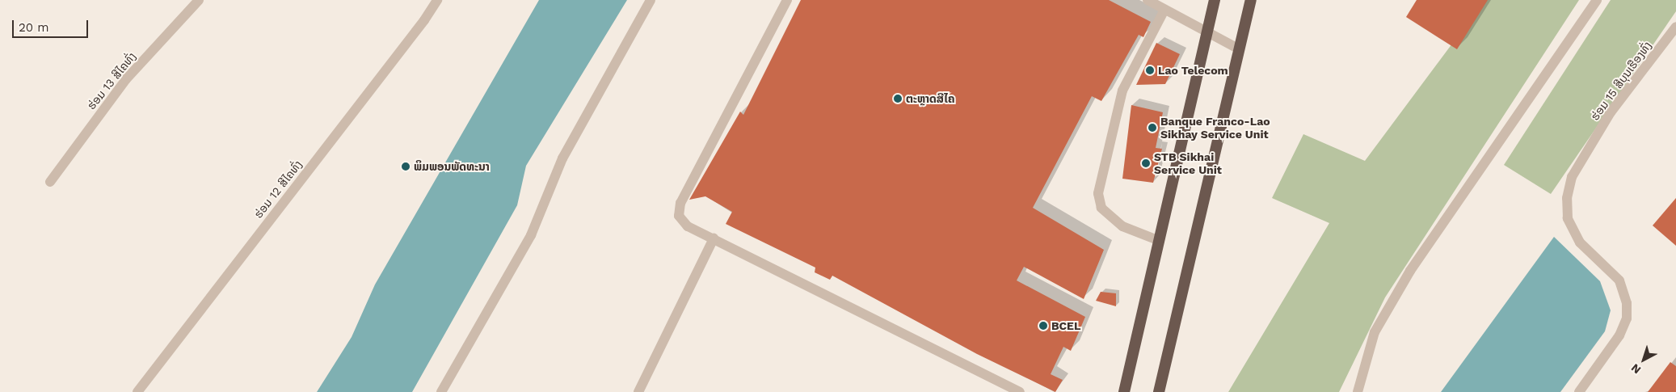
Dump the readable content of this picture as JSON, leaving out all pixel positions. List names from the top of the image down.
{
  "streets": {
    "street": ["ຮ່ອມ 13 ສີໄຄທົ່ງ", "ຮ່ອມ 15 ສີບຸນເຮືອງທົ່ງ", "ຮ່ອມ 12 ສີໄຄທົ່ງ"]
  },
  "places": [
    "Lao Telecom",
    "ຕະຫຼາດສີໄຄ",
    "Banque Franco-Lao Sikhay Service Unit",
    "STB Sikhai Service Unit",
    "ພິມພອນພັດທະນາ",
    "BCEL"
  ],
  "scale_bar": "20 m",
  "north": "bottom left"
}
